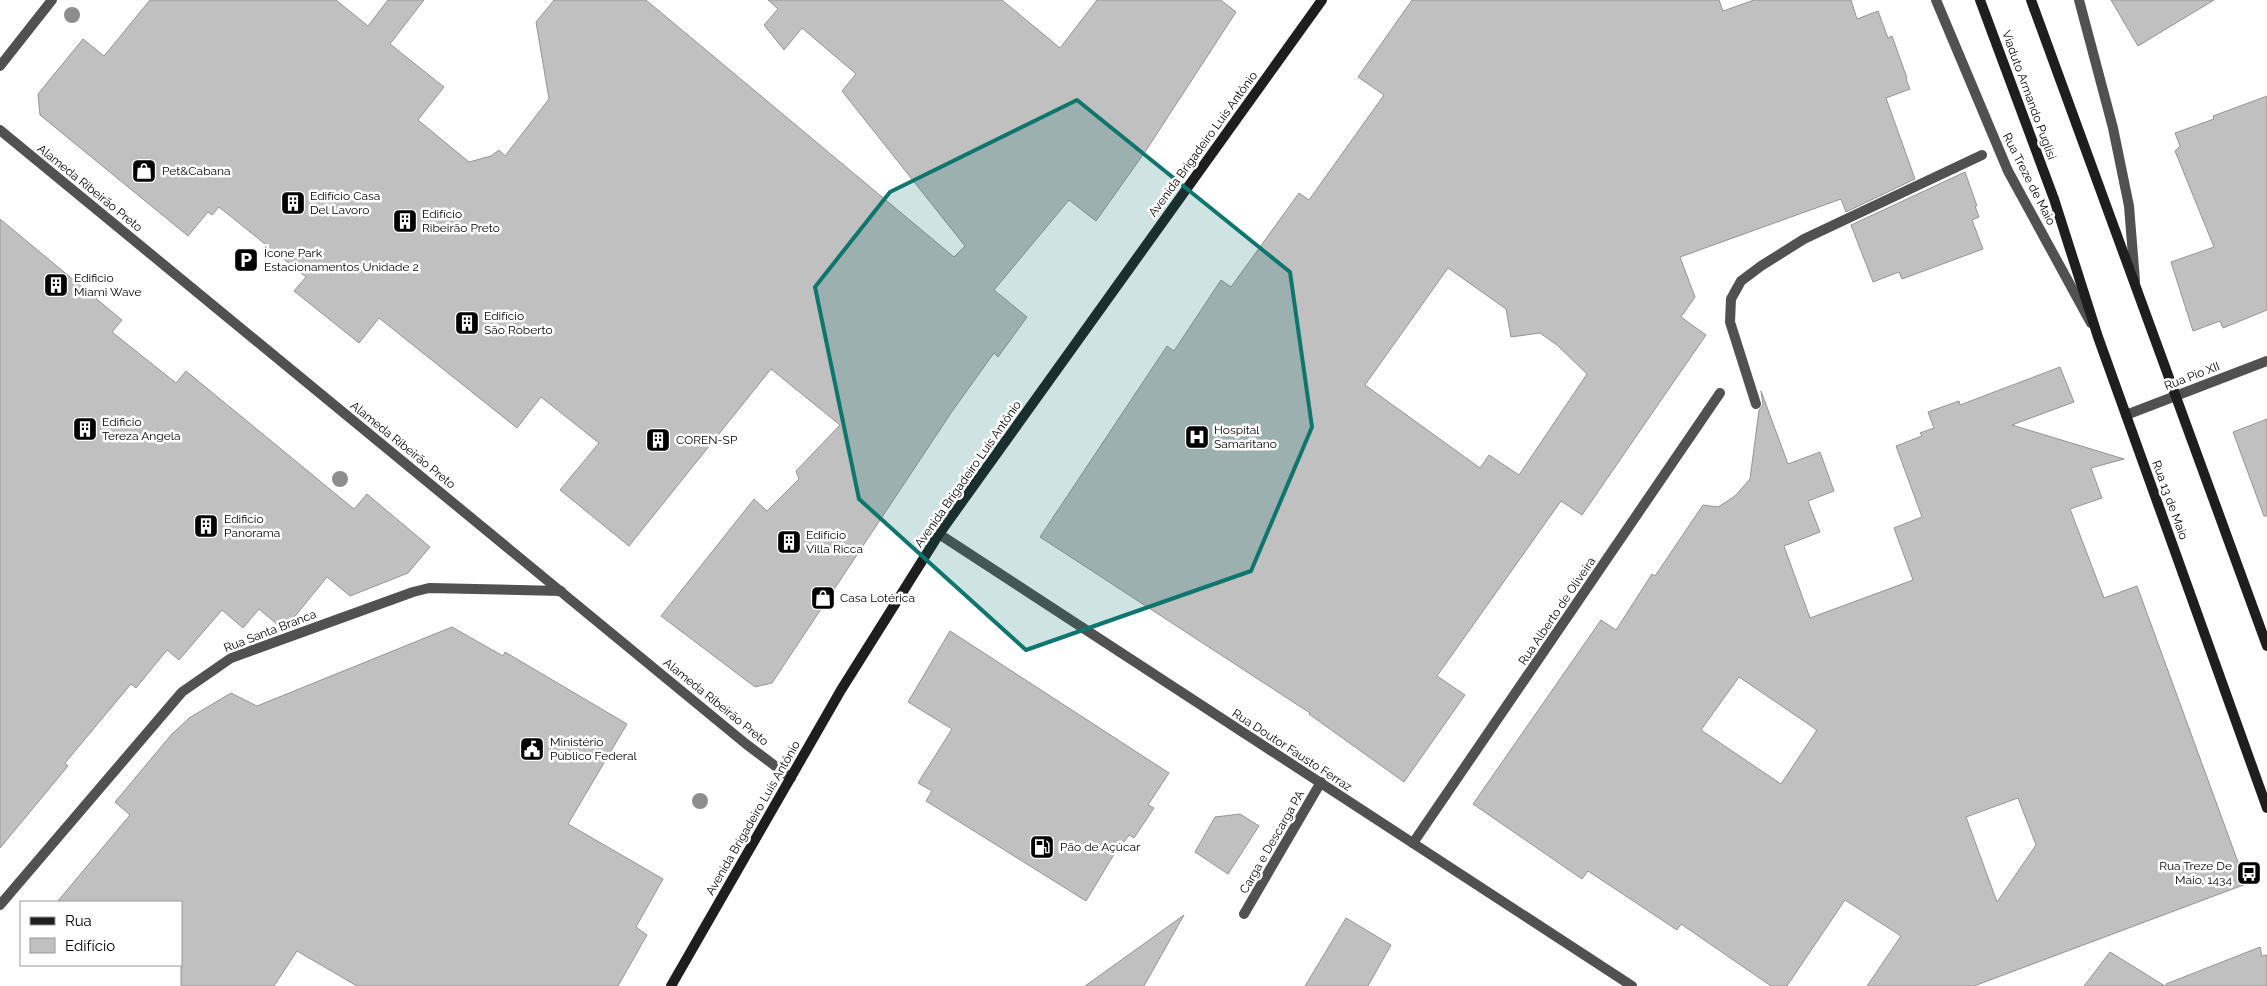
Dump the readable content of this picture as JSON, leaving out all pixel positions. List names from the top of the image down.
{
  "streets": {
    "main road": ["Viaduto Armando Puglisi", "Avenida Brigadeiro Luís Antônio", "Rua 13 de Maio"],
    "street": [
      "Rua Treze de Maio",
      "Alameda Ribeirão Preto",
      "Rua Pio XII",
      "Rua Alberto de Oliveira",
      "Rua Santa Branca",
      "Rua Doutor Fausto Ferraz",
      "Carga e Descarga PA"
    ]
  },
  "crossings": [
    ["Viaduto Armando Puglisi", "Rua 13 de Maio"],
    ["Avenida Brigadeiro Luís Antônio", "Alameda Ribeirão Preto"],
    ["Avenida Brigadeiro Luís Antônio", "Rua Doutor Fausto Ferraz"],
    ["Rua Treze de Maio", "Rua 13 de Maio"],
    ["Alameda Ribeirão Preto", "Rua Santa Branca"],
    ["Rua Pio XII", "Rua 13 de Maio"],
    ["Rua Alberto de Oliveira", "Rua Doutor Fausto Ferraz"],
    ["Rua Doutor Fausto Ferraz", "Carga e Descarga PA"]
  ],
  "places": {
    "shop": ["Pet&Cabana", "Casa Lotérica"],
    "building": [
      "Edifício Casa Del Lavoro",
      "Edifício Ribeirão Preto",
      "Edificio Miami Wave",
      "Edifício São Roberto",
      "Edificio Tereza Angela",
      "COREN-SP",
      "Edificio Panorama",
      "Edifício Villa Ricca"
    ],
    "parking": ["Ícone Park Estacionamentos Unidade 2"],
    "hospital": ["Hospital Samaritano"],
    "public building": ["Ministério Público Federal"],
    "fuel station": ["Pão de Açúcar"],
    "bus stop": ["Rua Treze De Maio, 1434"]
  },
  "legend": ["Rua", "Edifício"]
}
